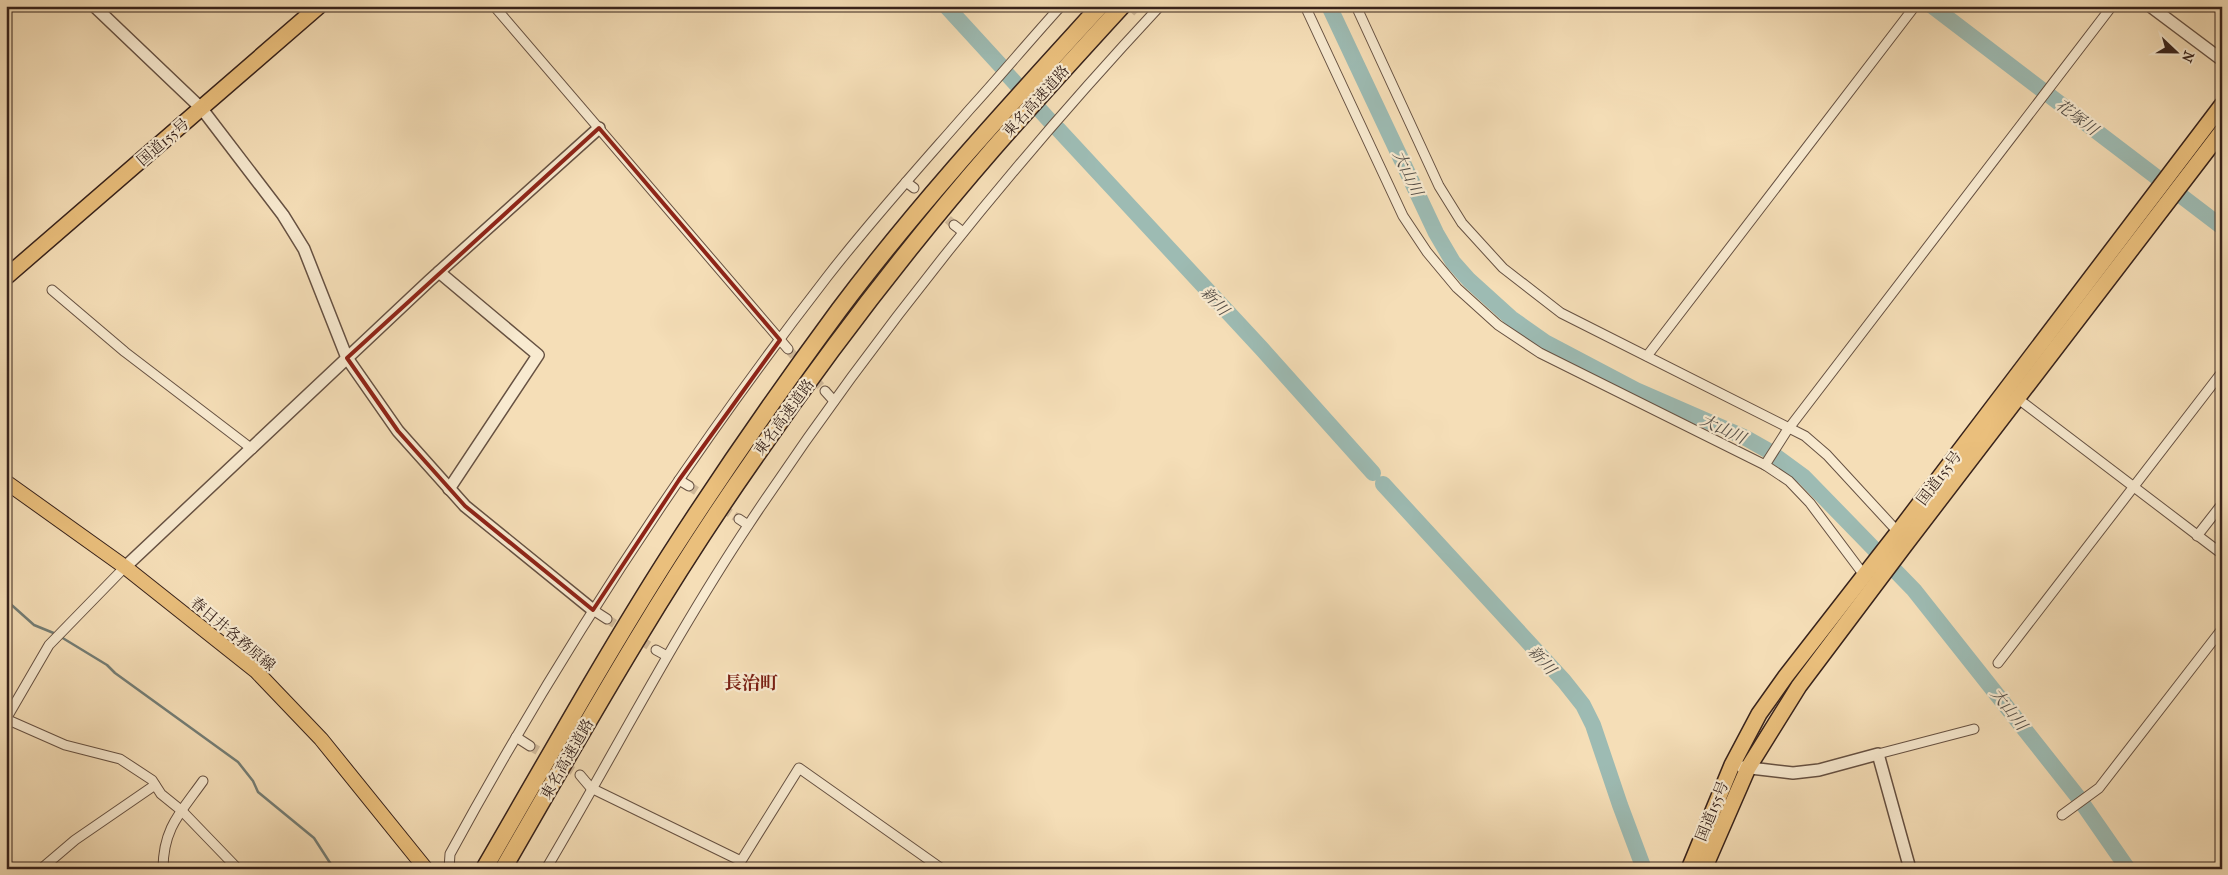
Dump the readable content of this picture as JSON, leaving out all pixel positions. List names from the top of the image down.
{
  "streets": {
    "highway": ["東名高速道路", "国道155号"],
    "main road": ["春日井各務原線"]
  },
  "districts": ["長治町"],
  "water": ["花塚川", "大山川", "新川"],
  "north": "right"
}
